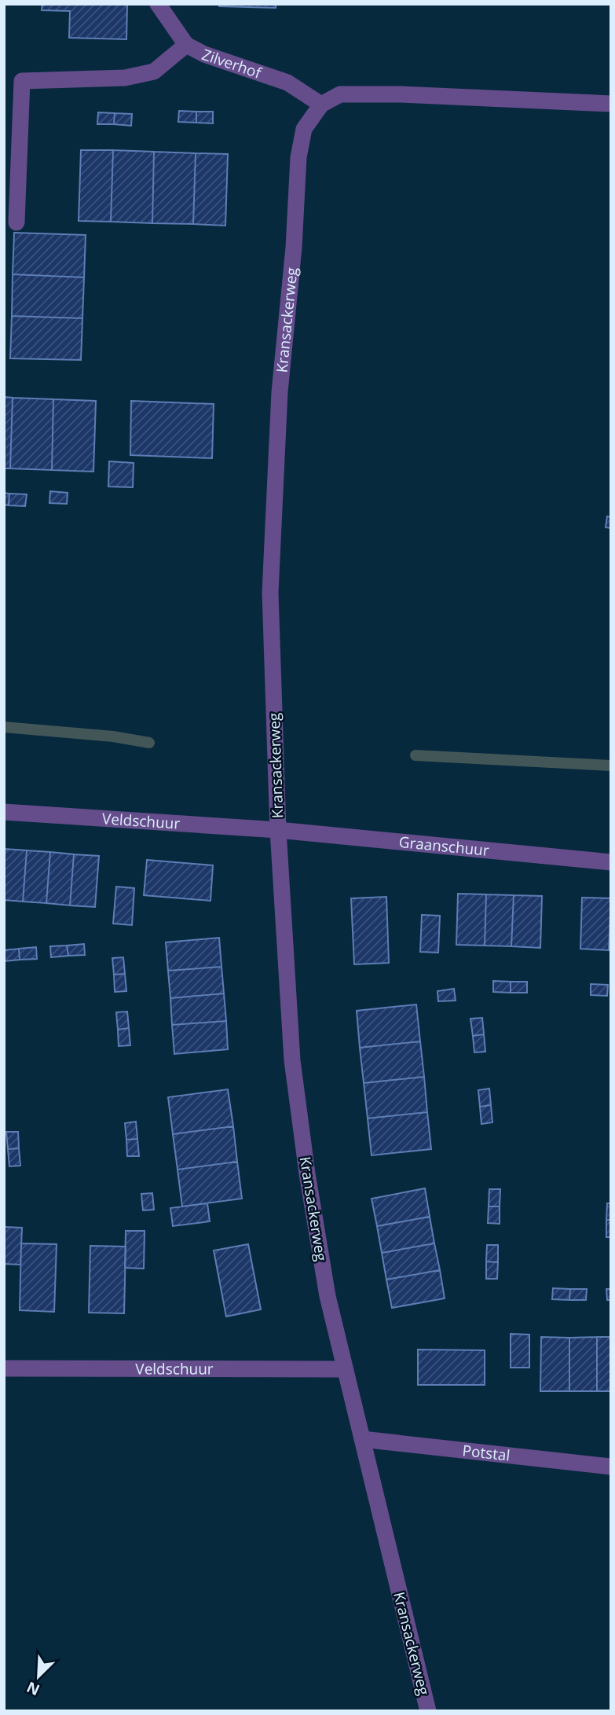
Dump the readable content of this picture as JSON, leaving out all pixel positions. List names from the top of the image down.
{
  "streets": {
    "street": [
      "Zilverhof",
      "Kransackerweg",
      "Veldschuur",
      "Graanschuur",
      "Potstal"
    ]
  },
  "crossings": [
    ["Zilverhof", "Kransackerweg"],
    ["Kransackerweg", "Veldschuur"],
    ["Kransackerweg", "Graanschuur"],
    ["Kransackerweg", "Potstal"],
    ["Veldschuur", "Graanschuur"]
  ],
  "north": "bottom left"
}
